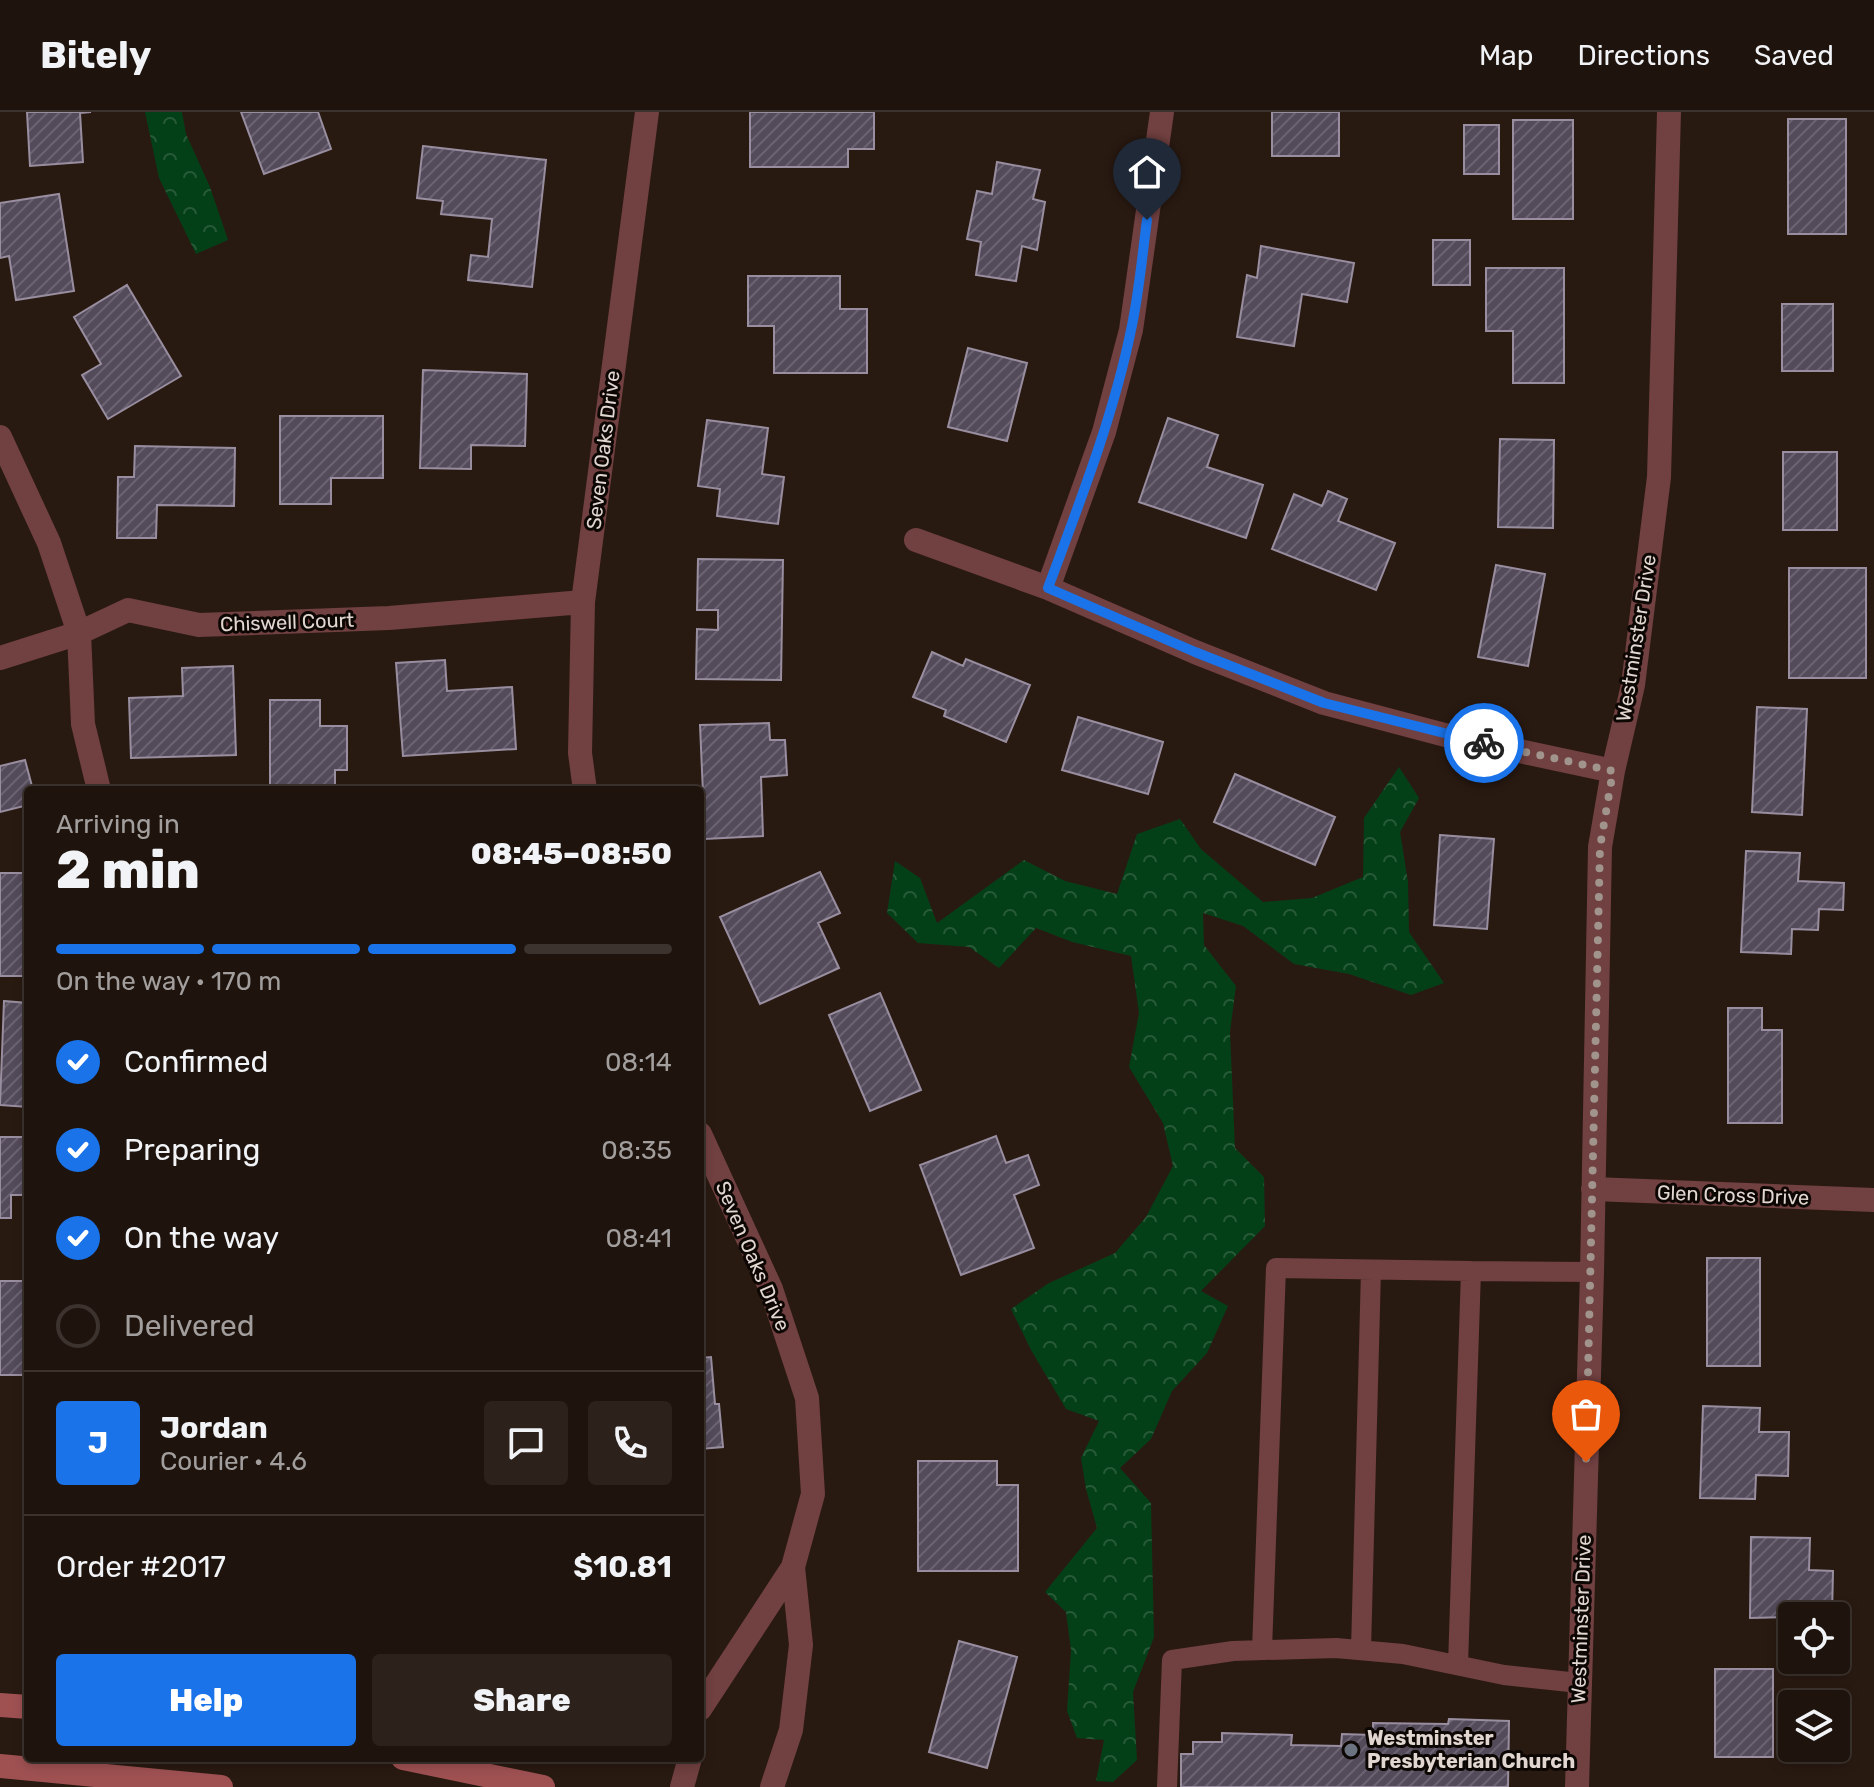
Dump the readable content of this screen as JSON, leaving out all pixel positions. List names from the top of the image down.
{
  "streets": {
    "street": [
      "Seven Oaks Drive",
      "Chiswell Court",
      "Westminster Drive",
      "Glen Cross Drive"
    ]
  },
  "crossings": [
    ["Seven Oaks Drive", "Chiswell Court"],
    ["Westminster Drive", "Glen Cross Drive"]
  ],
  "places": ["Westminster Presbyterian Church"],
  "page": {
    "header": "Bitely",
    "nav": ["Map", "Directions", "Saved"],
    "heading": ["2 min", "Arriving in", "08:45–08:50"],
    "panel": [
      "Jordan",
      "Courier · 4.6",
      "Order #2017",
      "$10.81"
    ],
    "bar": "On the way · 170 m",
    "list": [
      ["Confirmed", "08:14"],
      ["Preparing", "08:35"],
      ["On the way", "08:41"],
      "Delivered"
    ],
    "round": "J",
    "buttons": ["Help", "Share"]
  }
}
